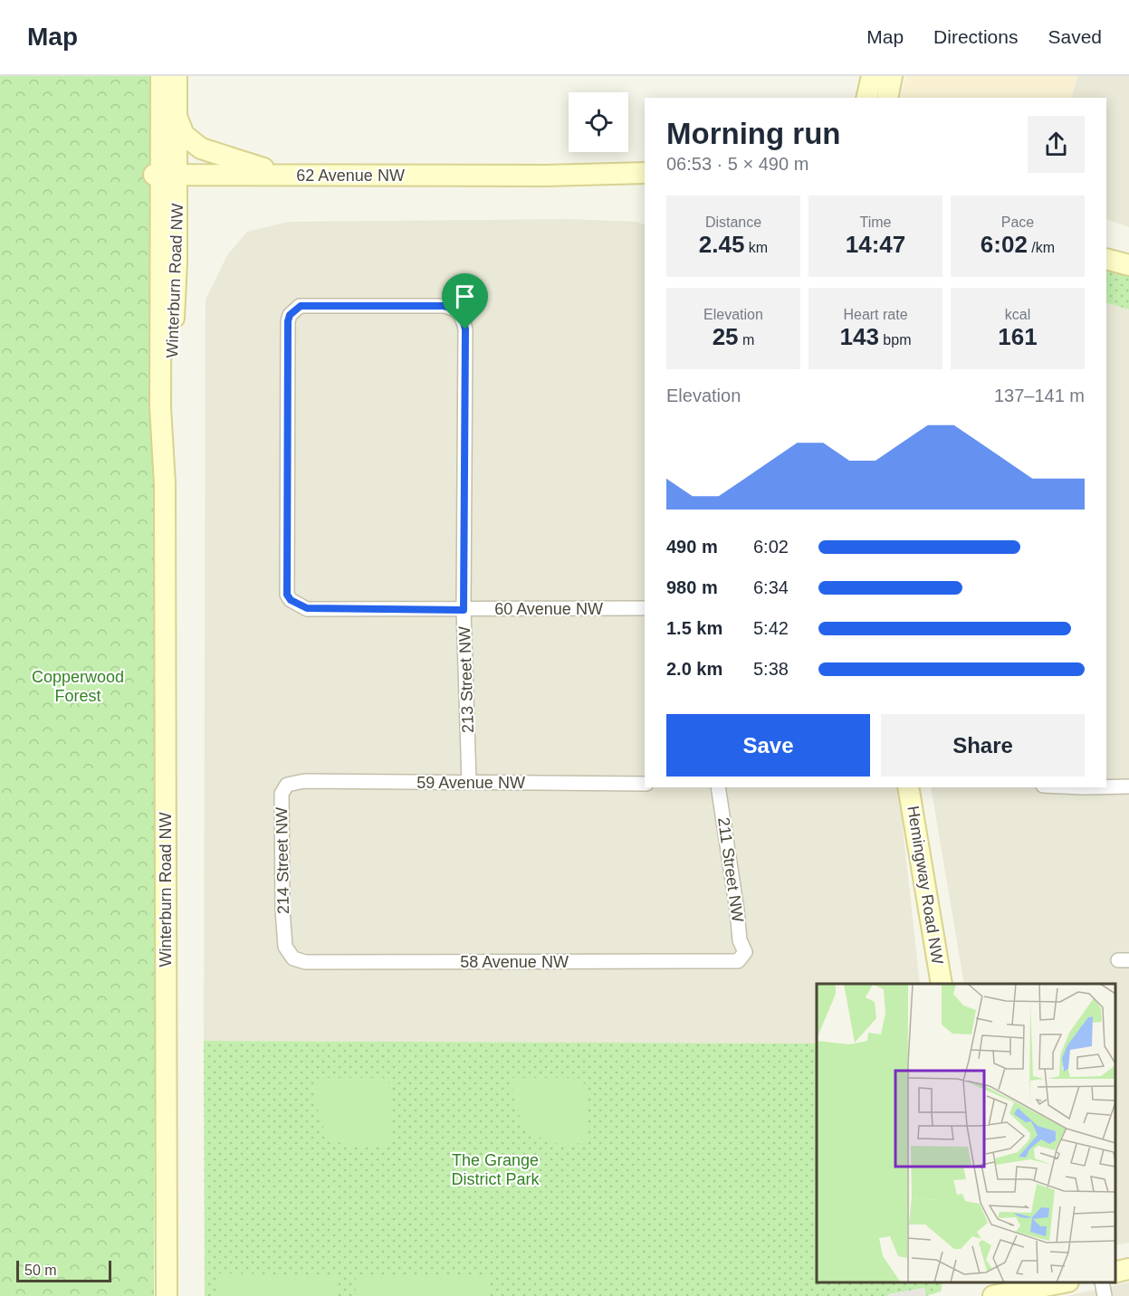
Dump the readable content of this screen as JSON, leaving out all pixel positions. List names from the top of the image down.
{
  "streets": {
    "main road": ["62 Avenue NW", "Winterburn Road NW", "Hemingway Road NW"],
    "street": [
      "60 Avenue NW",
      "213 Street NW",
      "59 Avenue NW",
      "214 Street NW",
      "211 Street NW",
      "58 Avenue NW"
    ]
  },
  "crossings": [
    ["62 Avenue NW", "Winterburn Road NW"],
    ["60 Avenue NW", "213 Street NW"],
    ["213 Street NW", "59 Avenue NW"],
    ["59 Avenue NW", "214 Street NW"],
    ["214 Street NW", "58 Avenue NW"],
    ["211 Street NW", "58 Avenue NW"]
  ],
  "parks": ["Copperwood Forest", "The Grange District Park"],
  "scale_bar": "50 m",
  "page": {
    "header": "Map",
    "nav": ["Map", "Directions", "Saved"],
    "heading": ["Morning run", "06:53 · 5 × 490 m"],
    "stats": [
      ["Distance", "2.45 km"],
      ["Time", "14:47"],
      ["Pace", "6:02 /km"],
      ["Elevation", "25 m"],
      ["Heart rate", "143 bpm"],
      ["kcal", "161"]
    ],
    "chart": ["Elevation", "137–141 m"],
    "list": [
      {
        "name": "490 m",
        "note": "6:02"
      },
      {
        "name": "980 m",
        "note": "6:34"
      },
      {
        "name": "1.5 km",
        "note": "5:42"
      },
      {
        "name": "2.0 km",
        "note": "5:38"
      }
    ],
    "buttons": ["Save", "Share"],
    "scale": "50 m"
  }
}
